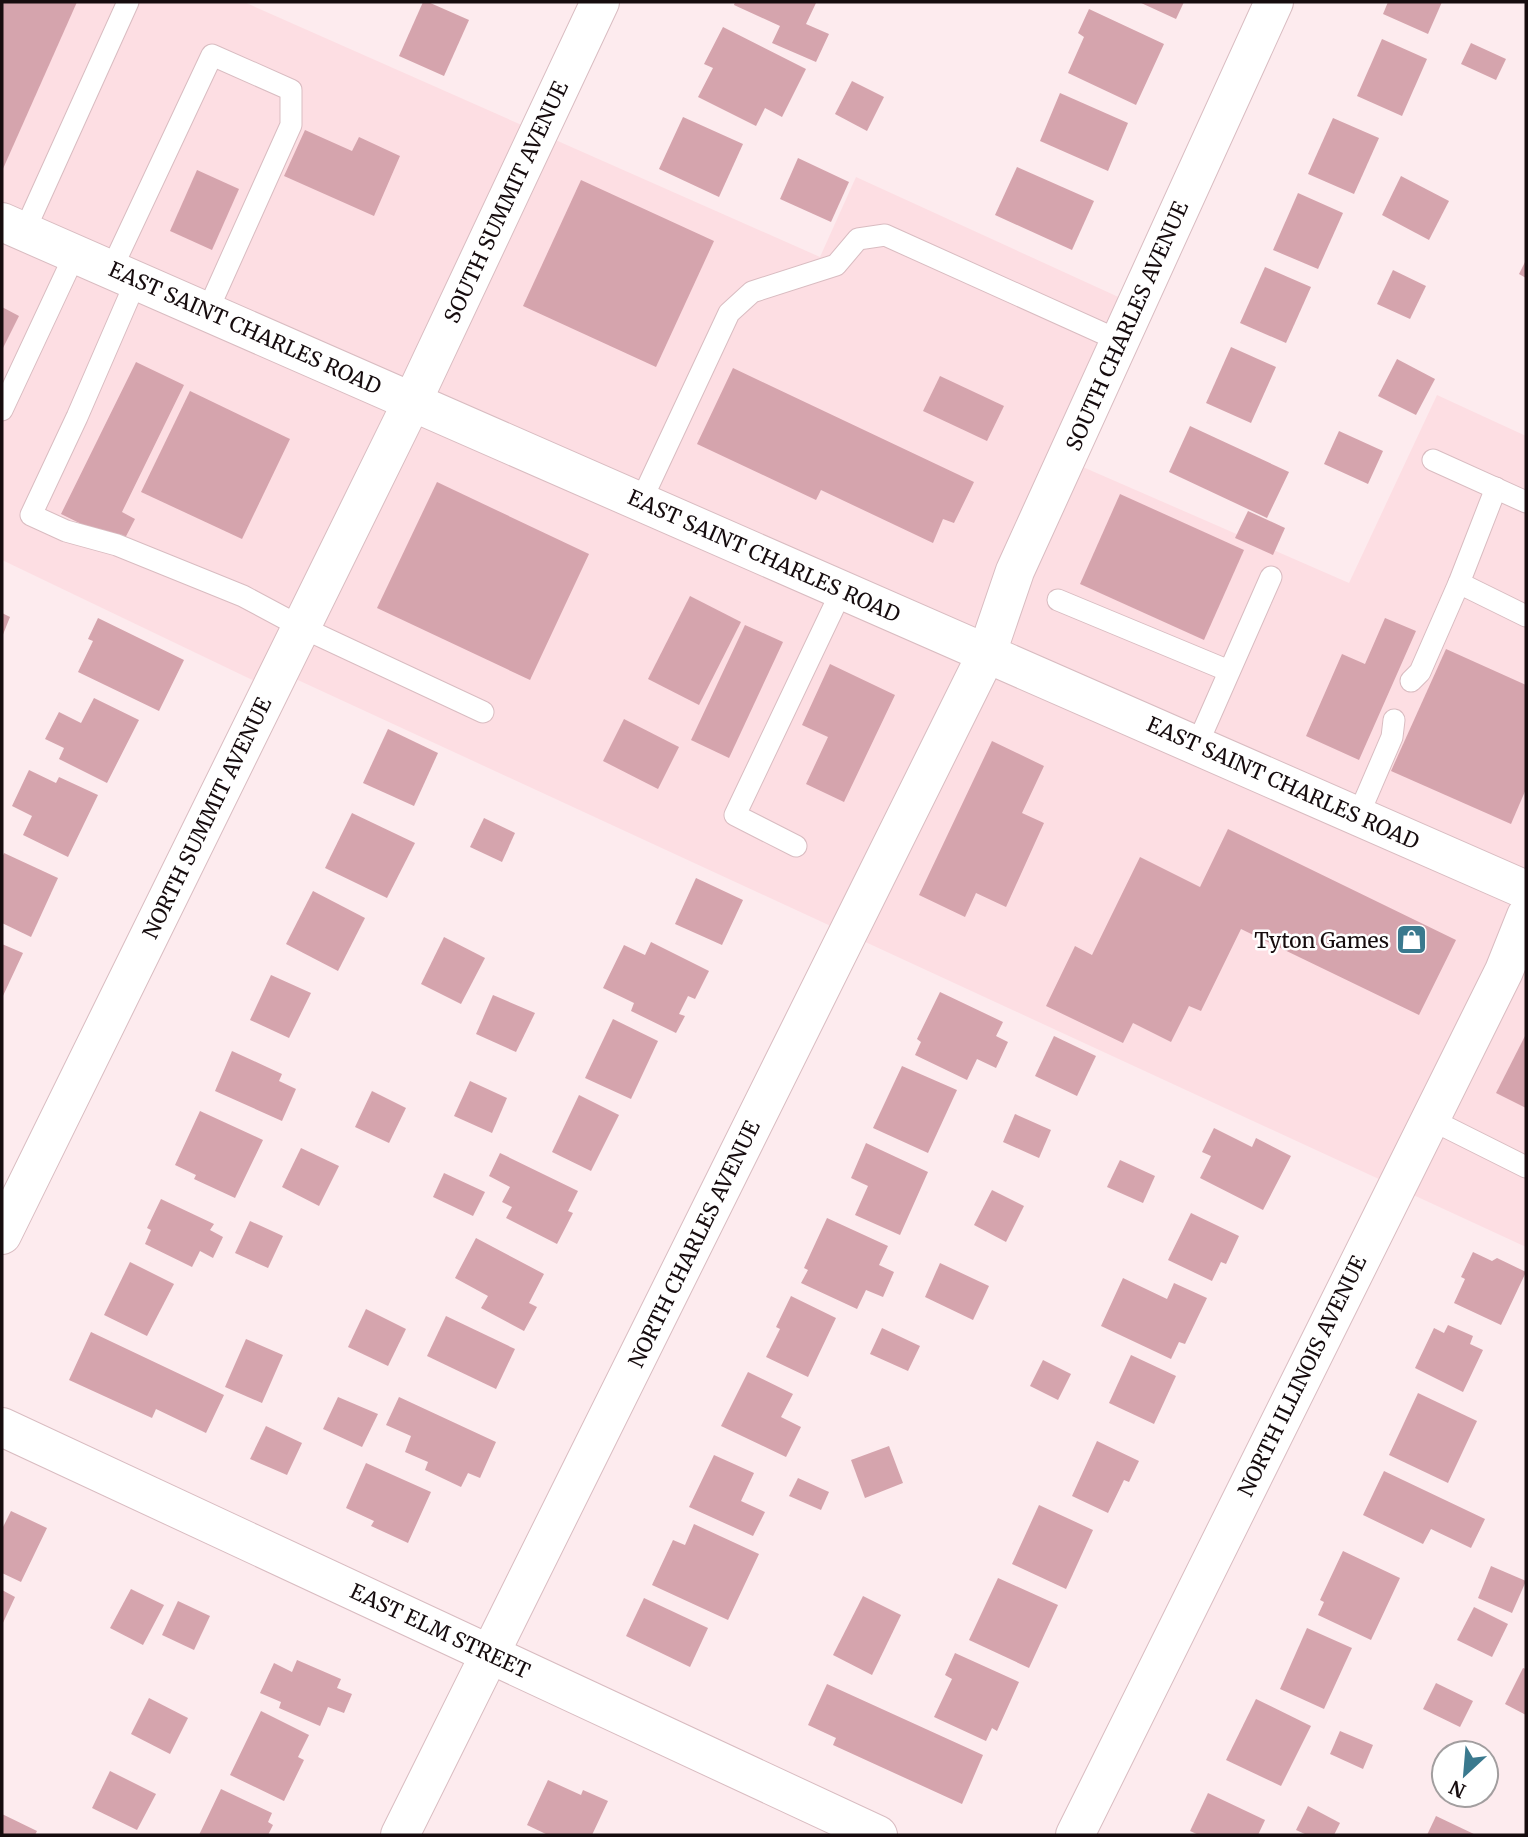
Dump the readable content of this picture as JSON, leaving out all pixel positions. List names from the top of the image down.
{
  "streets": {
    "street": [
      "SOUTH SUMMIT AVENUE",
      "SOUTH CHARLES AVENUE",
      "EAST SAINT CHARLES ROAD",
      "NORTH SUMMIT AVENUE",
      "NORTH CHARLES AVENUE",
      "NORTH ILLINOIS AVENUE",
      "EAST ELM STREET"
    ]
  },
  "crossings": [
    ["SOUTH SUMMIT AVENUE", "EAST SAINT CHARLES ROAD"],
    ["SOUTH SUMMIT AVENUE", "NORTH SUMMIT AVENUE"],
    ["SOUTH CHARLES AVENUE", "EAST SAINT CHARLES ROAD"],
    ["SOUTH CHARLES AVENUE", "NORTH CHARLES AVENUE"],
    ["EAST SAINT CHARLES ROAD", "NORTH SUMMIT AVENUE"],
    ["EAST SAINT CHARLES ROAD", "NORTH CHARLES AVENUE"],
    ["NORTH CHARLES AVENUE", "EAST ELM STREET"]
  ],
  "places": {
    "shop": ["Tyton Games"]
  },
  "north": "bottom left"
}
